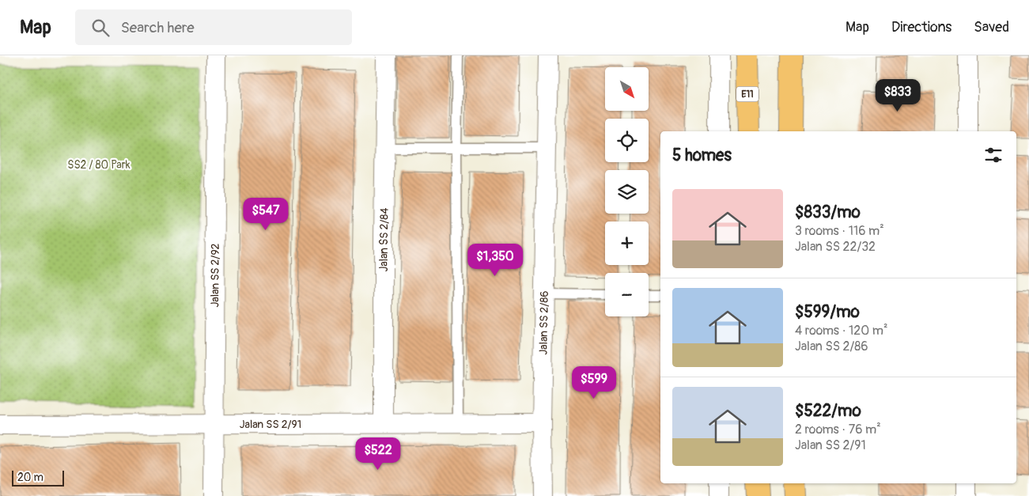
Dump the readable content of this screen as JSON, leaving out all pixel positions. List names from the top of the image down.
{
  "streets": {
    "highway": ["E11"],
    "street": [
      "Jalan SS 2/84",
      "Jalan SS 2/92",
      "Jalan SS 2/86",
      "Jalan SS 2/91"
    ]
  },
  "crossings": [
    ["Jalan SS 2/84", "Jalan SS 2/91"],
    ["Jalan SS 2/92", "Jalan SS 2/91"],
    ["Jalan SS 2/86", "Jalan SS 2/91"]
  ],
  "parks": ["SS2 / 80 Park"],
  "scale_bar": "20 m",
  "north": "bottom right",
  "page": {
    "header": "Map",
    "search": "Search here",
    "nav": ["Map", "Directions", "Saved"],
    "map_buttons": ["+", "−"],
    "price": [
      "$833",
      "$547",
      "$1,350",
      "$599",
      "$522"
    ],
    "heading": "5 homes",
    "list": [
      {
        "name": "$833/mo",
        "note": "3 rooms · 116 m² · Jalan SS 22/32"
      },
      {
        "name": "$599/mo",
        "note": "4 rooms · 120 m² · Jalan SS 2/86"
      },
      {
        "name": "$522/mo",
        "note": "2 rooms · 76 m² · Jalan SS 2/91"
      }
    ],
    "scale": "20 m"
  }
}
